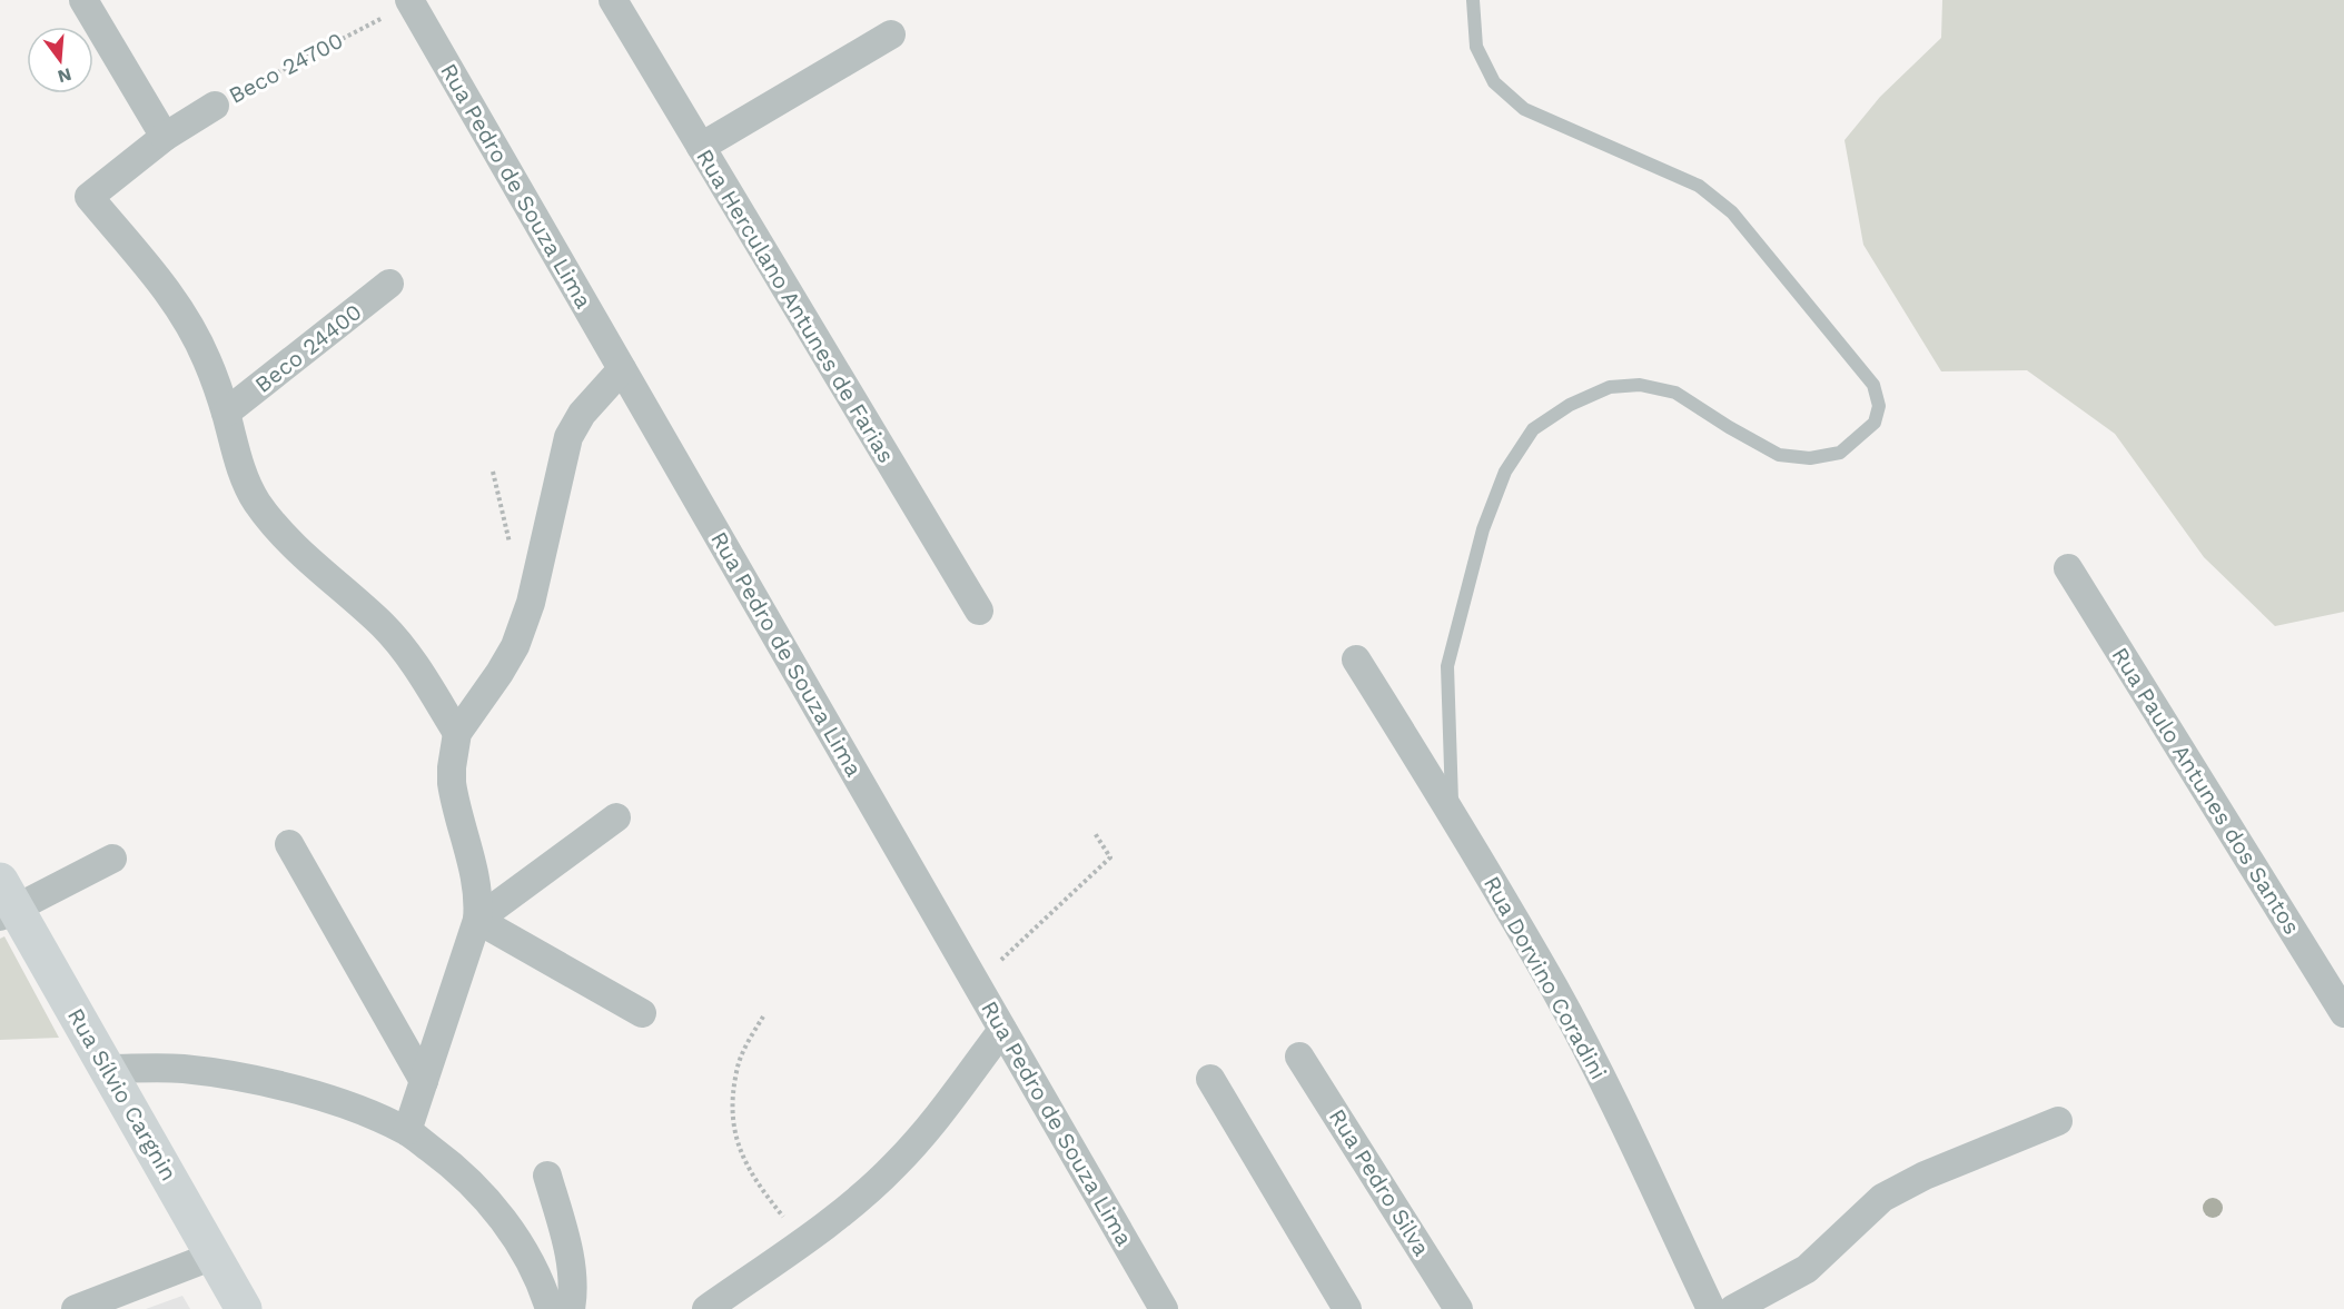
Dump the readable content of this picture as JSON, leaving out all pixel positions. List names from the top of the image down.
{
  "streets": {
    "main road": ["Rua Sílvio Cargnin"],
    "street": [
      "Beco 24700",
      "Rua Pedro de Souza Lima",
      "Rua Herculano Antunes de Farias",
      "Beco 24400",
      "Rua Paulo Antunes dos Santos",
      "Rua Dorvino Coradini",
      "Rua Pedro Silva"
    ]
  },
  "crossings": [
    ["Beco 24700", "Rua Pedro de Souza Lima"],
    ["Beco 24700", "Beco 24400"]
  ],
  "north": "bottom"
}
